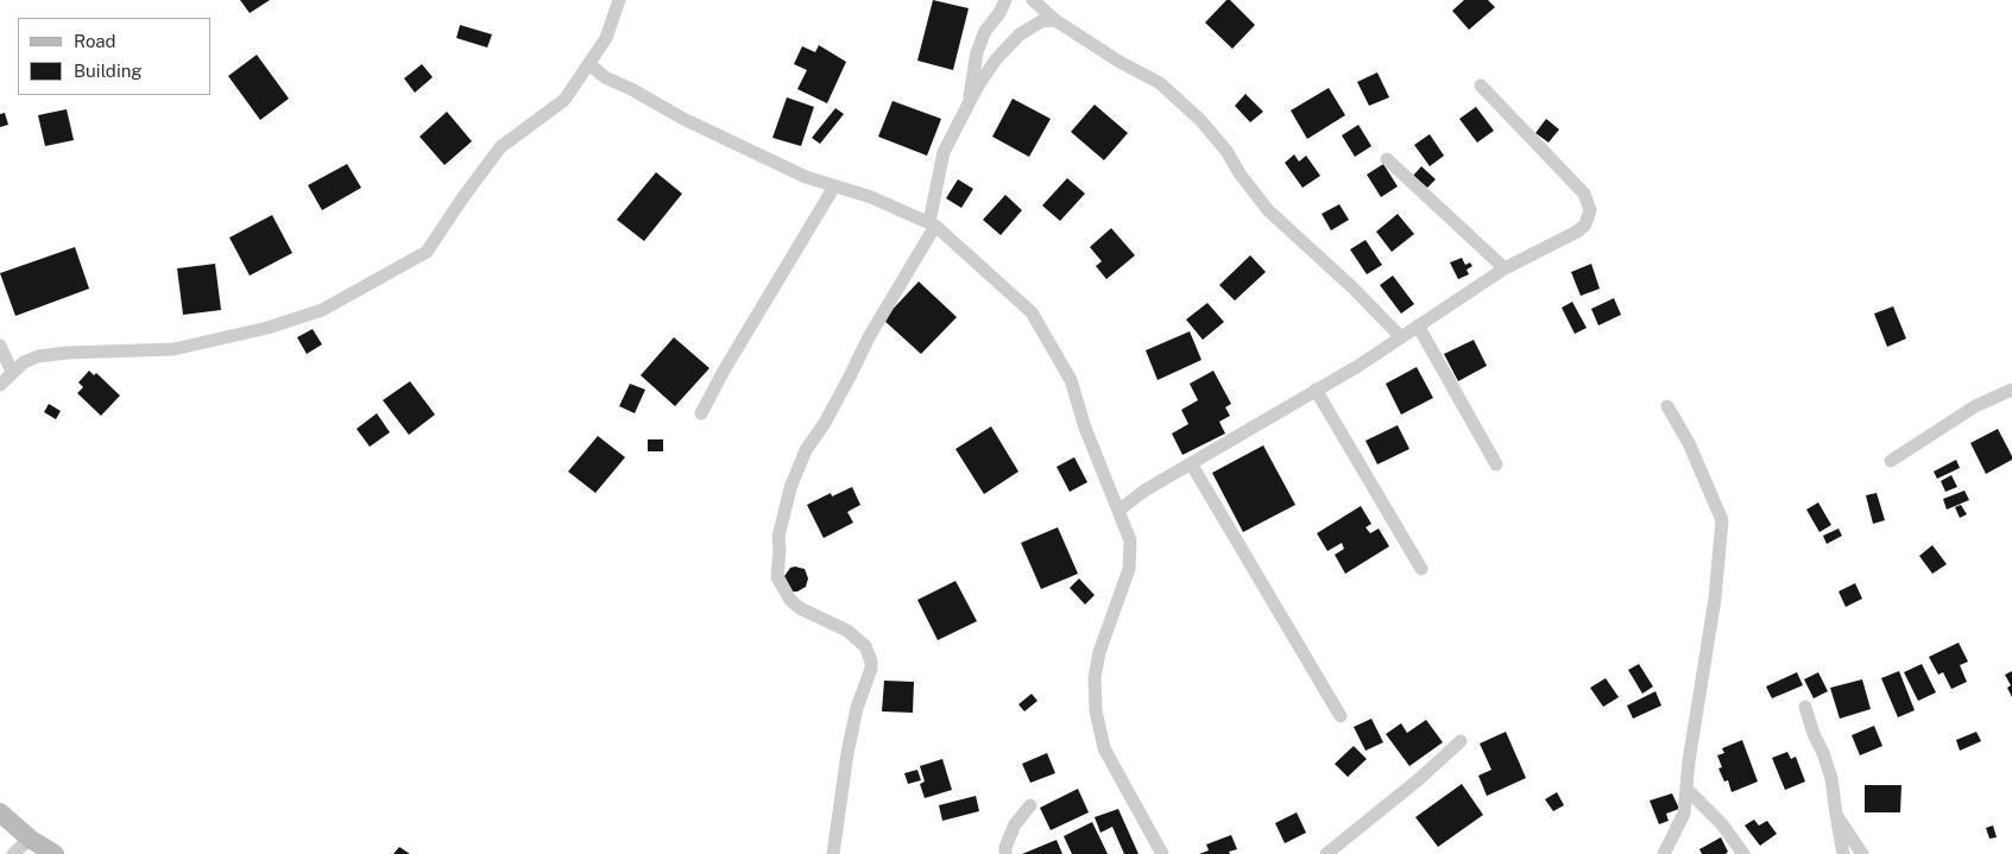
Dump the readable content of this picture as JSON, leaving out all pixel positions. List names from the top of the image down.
{
  "legend": ["Road", "Building"]
}
